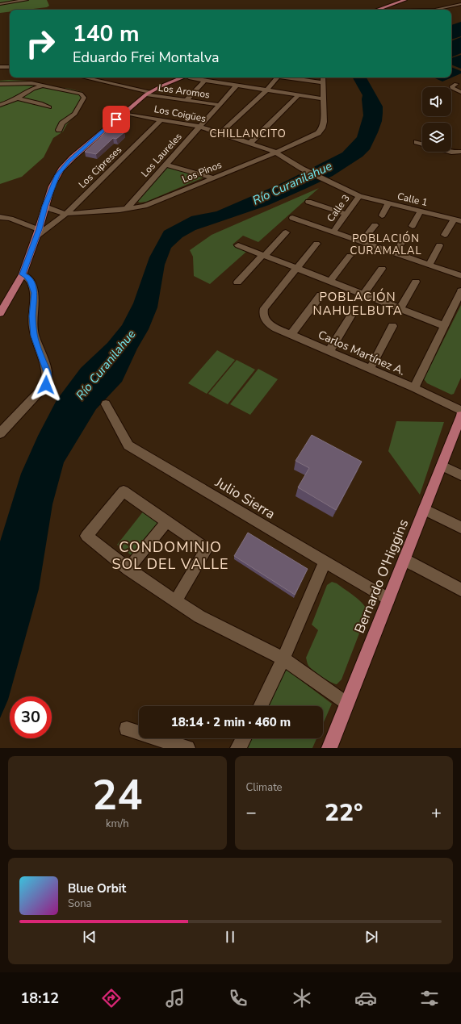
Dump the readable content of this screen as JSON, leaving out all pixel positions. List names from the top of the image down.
{
  "streets": {
    "main road": ["Bernardo O'Higgins"],
    "street": [
      "Los Aromos",
      "Los Coigües",
      "Los Laureles",
      "Los Cipreses",
      "Los Pinos",
      "Calle 1",
      "Calle 3",
      "Carlos Martínez A.",
      "Julio Sierra"
    ]
  },
  "crossings": [
    ["Los Aromos", "Los Laureles"],
    ["Los Coigües", "Los Laureles"],
    ["Los Coigües", "Los Cipreses"],
    ["Los Coigües", "Los Pinos"],
    ["Los Coigües", "Calle 1"],
    ["Los Coigües", "Calle 3"],
    ["Los Laureles", "Los Pinos"],
    ["Los Cipreses", "Los Pinos"],
    ["Calle 1", "Calle 3"],
    ["Julio Sierra", "Bernardo O'Higgins"]
  ],
  "districts": [
    "CHILLANCITO",
    "POBLACIÓN CURAMALAL",
    "POBLACIÓN NAHUELBUTA",
    "CONDOMINIO SOL DEL VALLE"
  ],
  "water": ["Río Curanilahue"],
  "page": {
    "turn": ["140 m", "Eduardo Frei Montalva"],
    "limit": "30",
    "trip": "18:14 · 2 min · 460 m",
    "tile": [
      ["24", "km/h"],
      "Climate"
    ],
    "heat": ["−", "22°", "+"],
    "song": ["Blue Orbit", "Sona"],
    "tabs": "18:12"
  }
}
